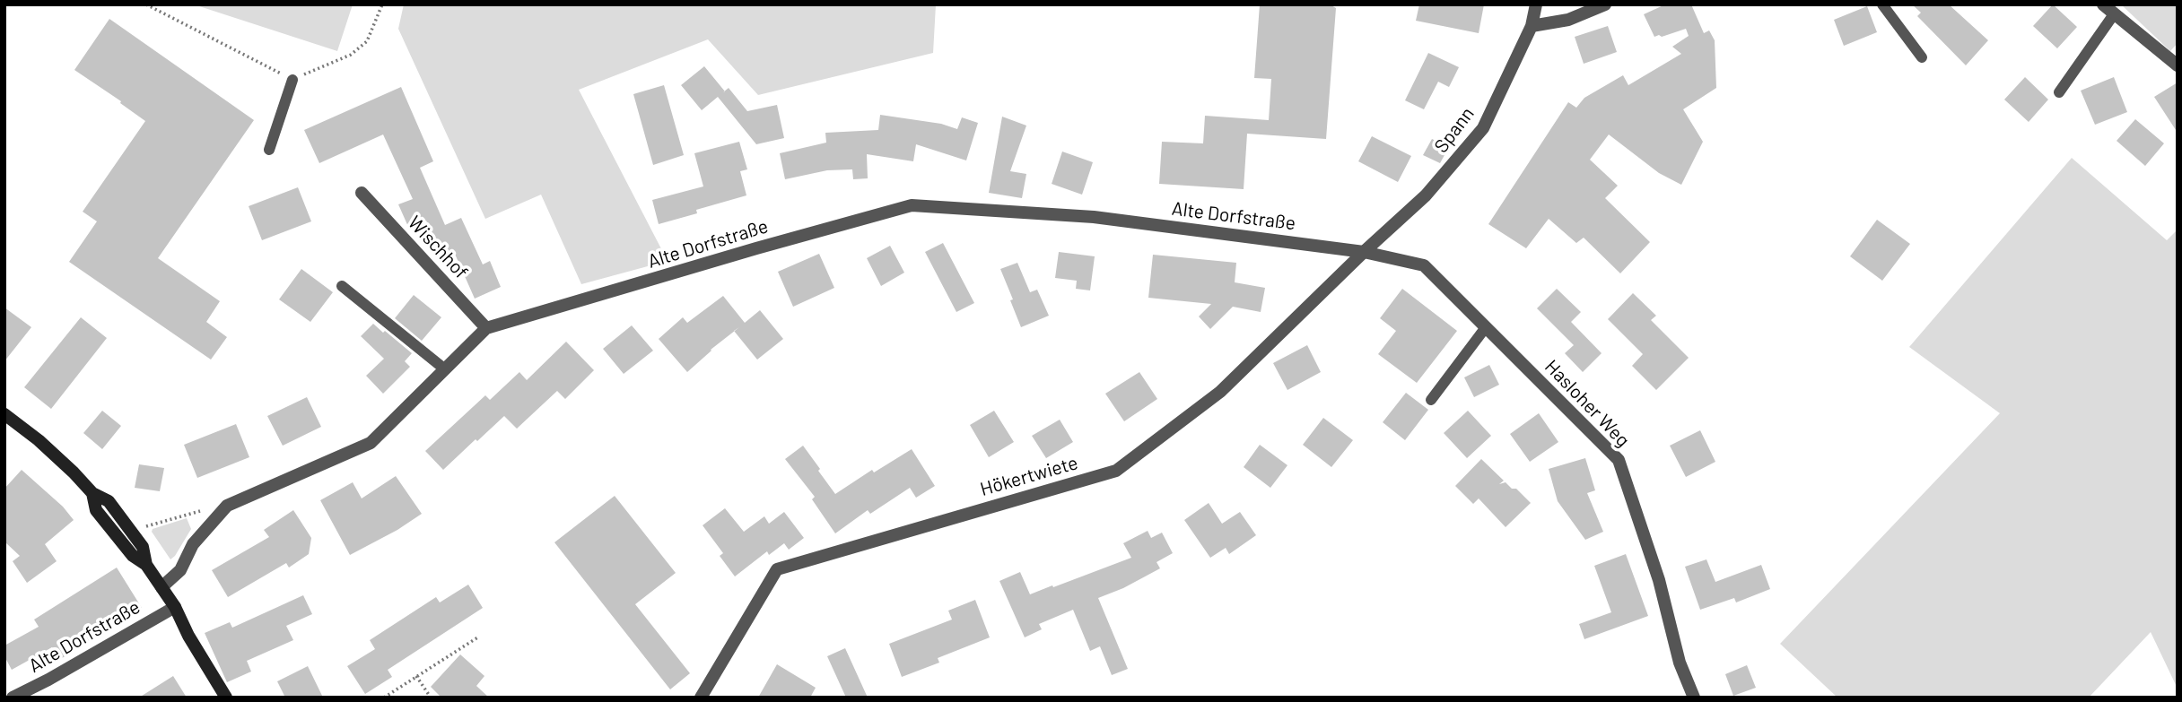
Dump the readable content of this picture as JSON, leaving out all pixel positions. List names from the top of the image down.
{
  "streets": {
    "street": [
      "Spann",
      "Alte Dorfstraße",
      "Wischhof",
      "Hasloher Weg",
      "Hökertwiete"
    ]
  },
  "crossings": [
    ["Spann", "Alte Dorfstraße"],
    ["Spann", "Hasloher Weg"],
    ["Spann", "Hökertwiete"],
    ["Alte Dorfstraße", "Wischhof"],
    ["Alte Dorfstraße", "Hasloher Weg"],
    ["Alte Dorfstraße", "Hökertwiete"],
    ["Hasloher Weg", "Hökertwiete"]
  ]
}
